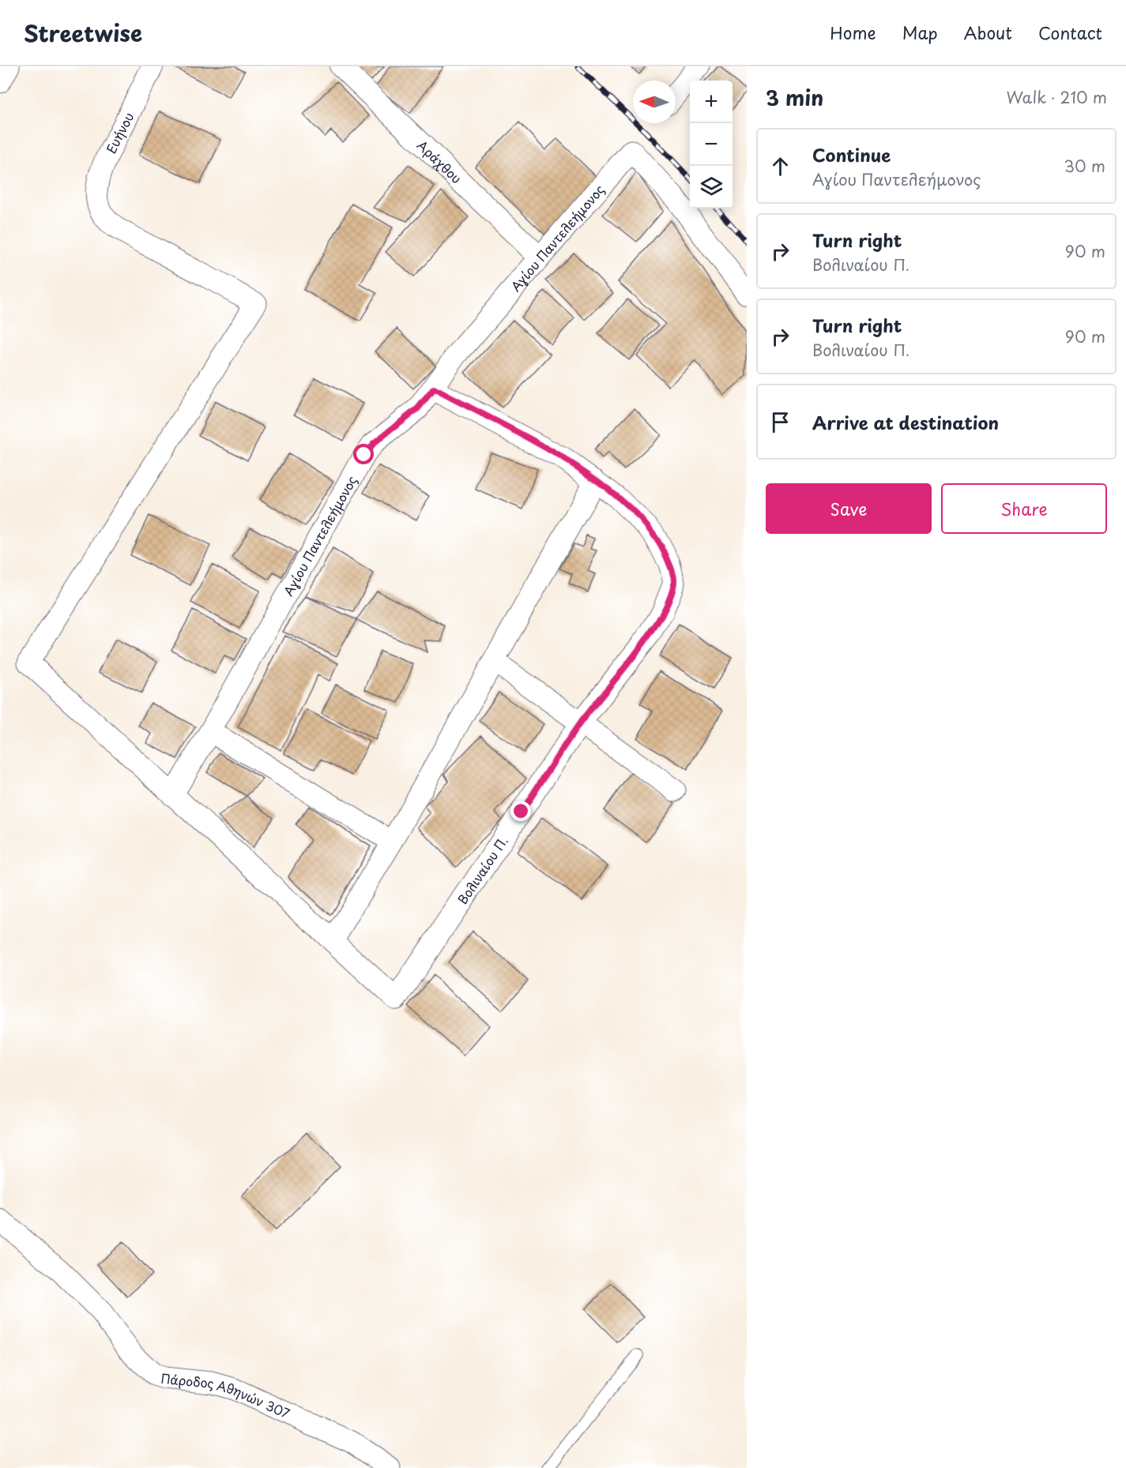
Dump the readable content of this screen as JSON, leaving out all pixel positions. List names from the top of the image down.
{
  "streets": {
    "street": [
      "Ευήνου",
      "Αράχθου",
      "Αγίου Παντελεήμονος",
      "Βολιναίου Π.",
      "Πάροδος Αθηνών 307"
    ]
  },
  "crossings": [
    ["Ευήνου", "Αγίου Παντελεήμονος"],
    ["Αράχθου", "Αγίου Παντελεήμονος"],
    ["Αγίου Παντελεήμονος", "Βολιναίου Π."]
  ],
  "north": "left",
  "page": {
    "header": "Streetwise",
    "nav": [
      "Home",
      "Map",
      "About",
      "Contact"
    ],
    "heading": ["3 min", "Walk · 210 m"],
    "map_buttons": ["+", "−"],
    "list": [
      ["Continue", "Αγίου Παντελεήμονος", "30 m"],
      ["Turn right", "Βολιναίου Π.", "90 m"],
      ["Turn right", "Βολιναίου Π.", "90 m"],
      "Arrive at destination"
    ],
    "buttons": ["Save", "Share"]
  }
}
